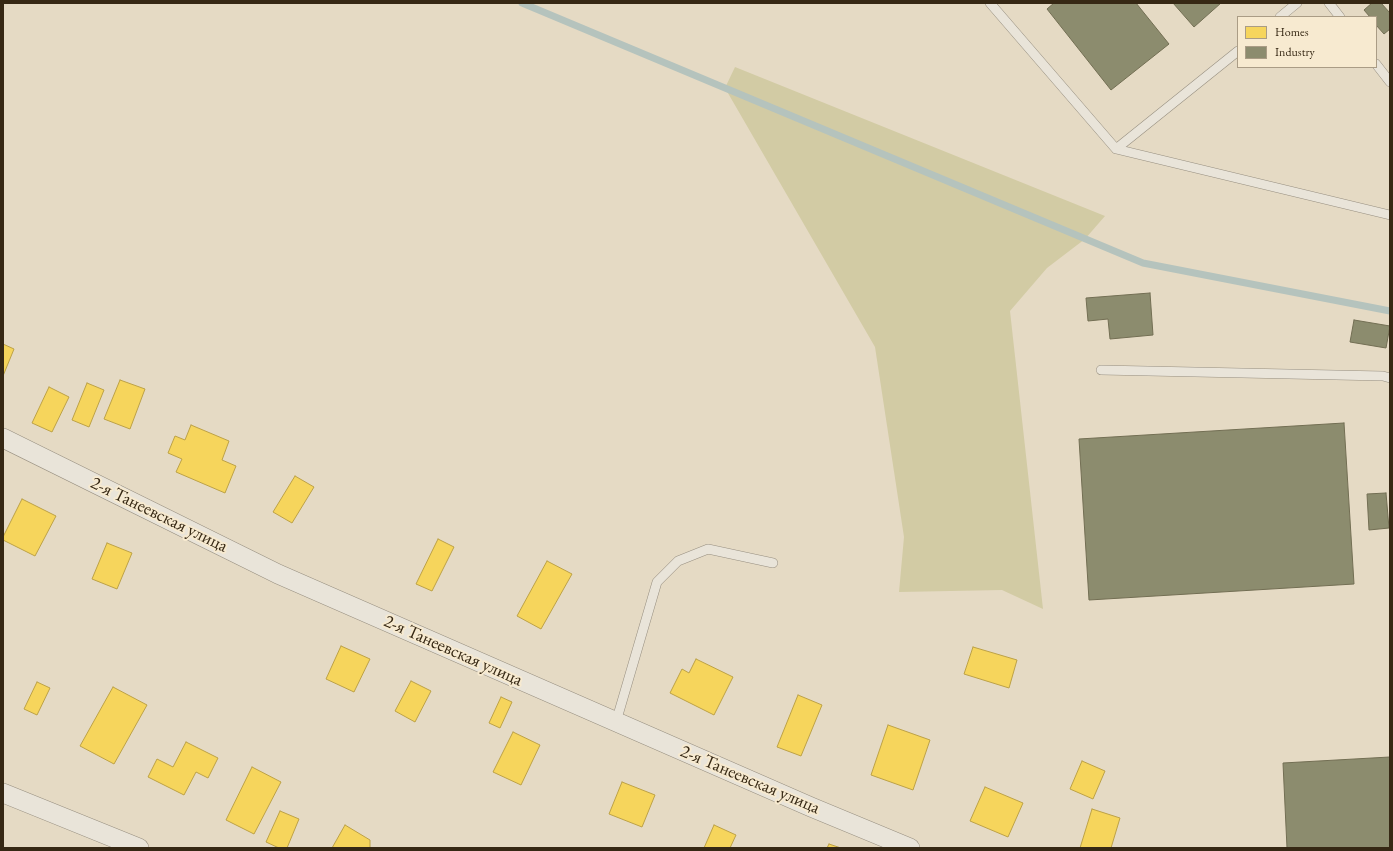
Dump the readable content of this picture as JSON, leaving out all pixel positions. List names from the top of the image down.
{
  "streets": {
    "street": ["2-я Танеевская улица"]
  },
  "legend": ["Homes", "Industry"]
}
